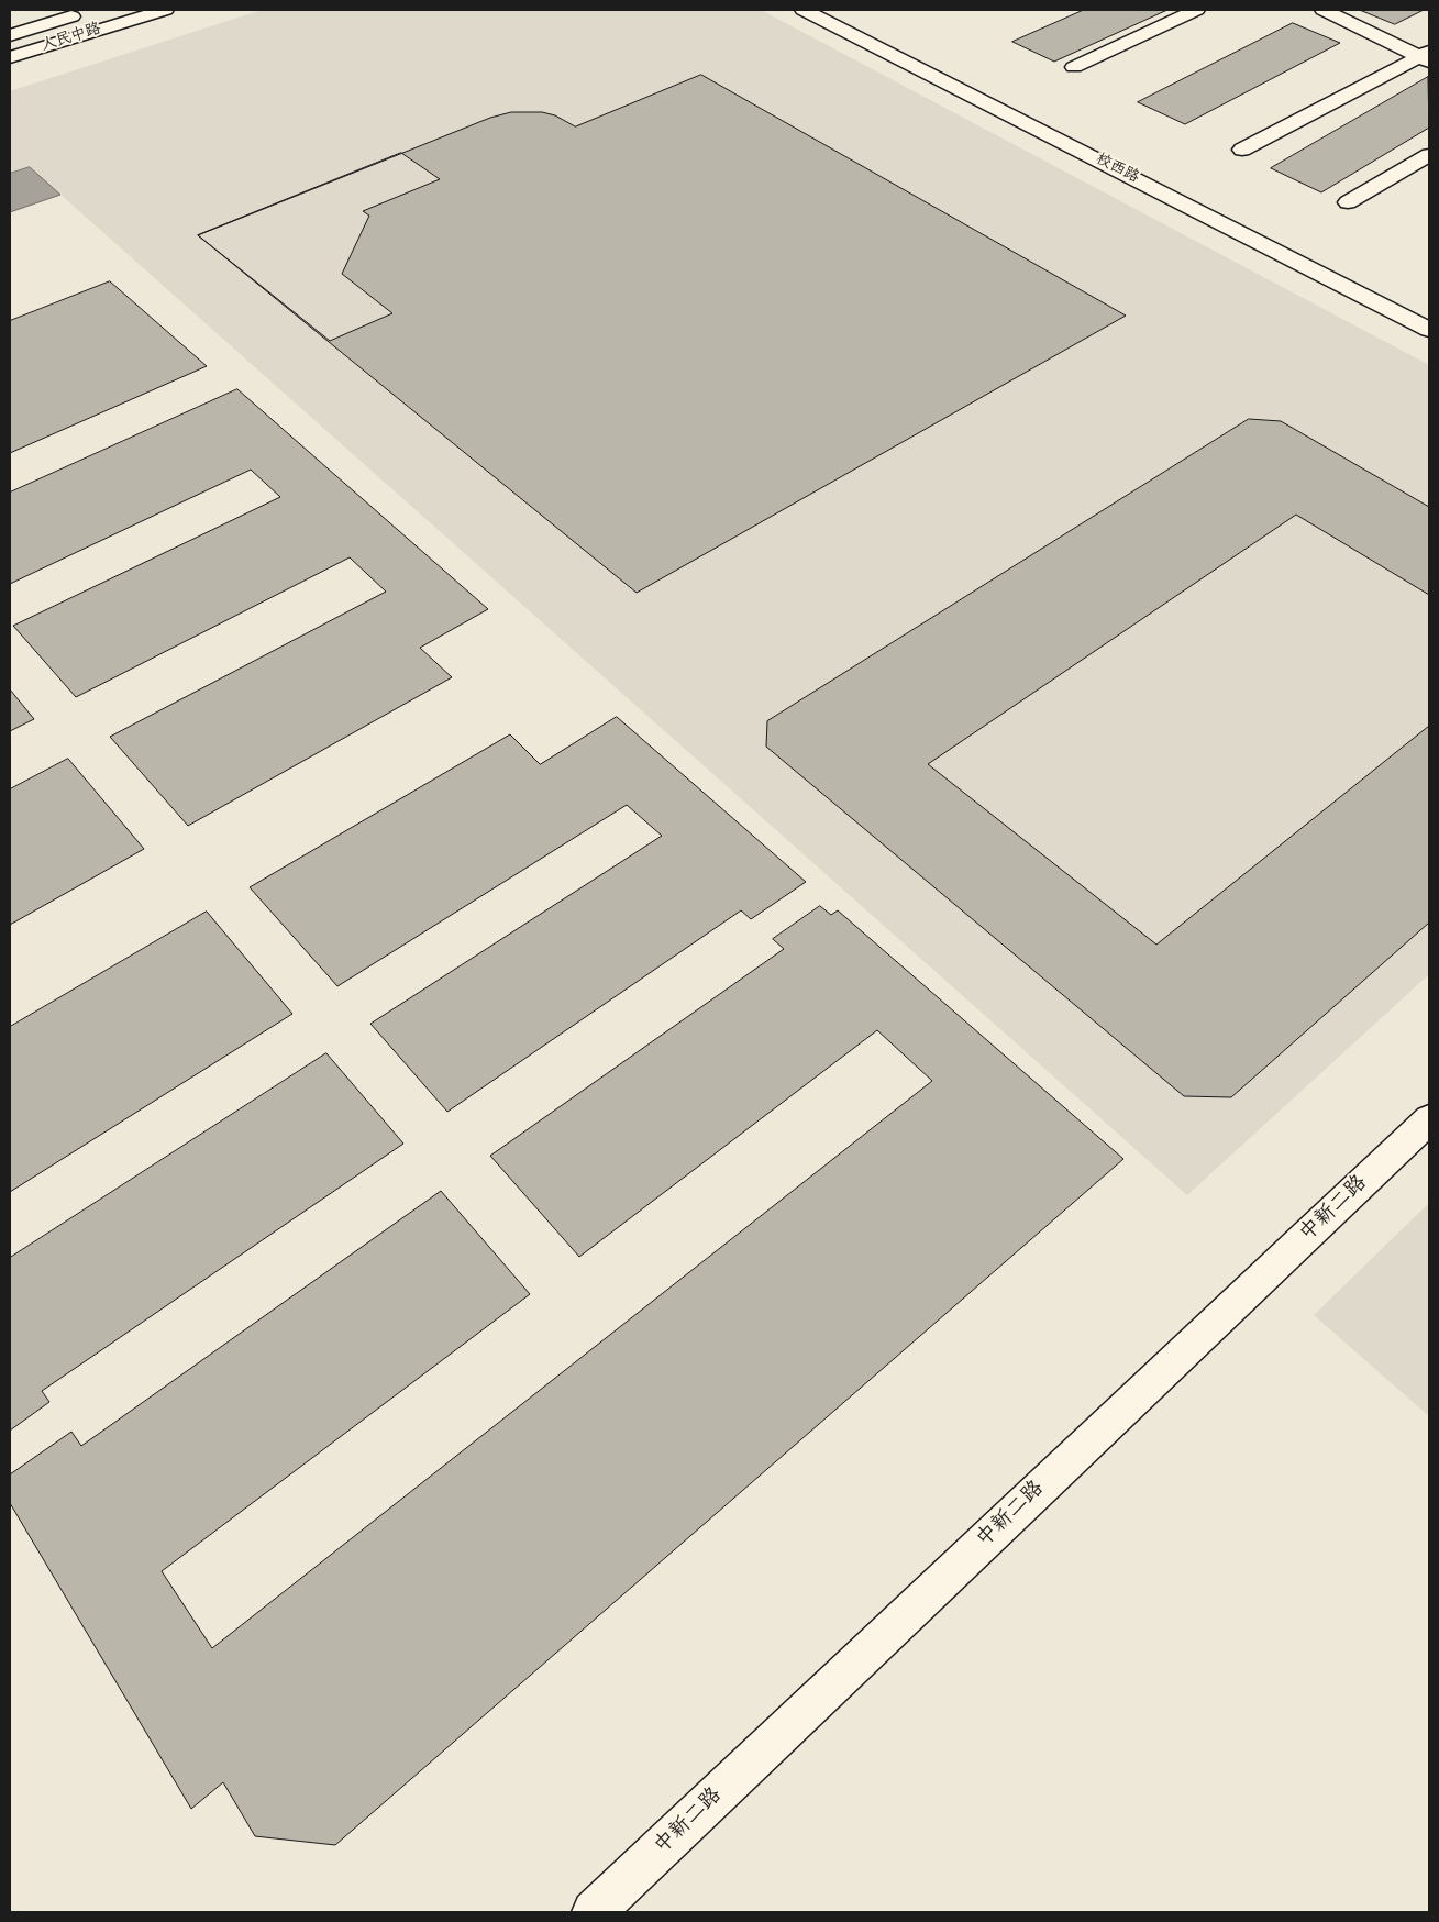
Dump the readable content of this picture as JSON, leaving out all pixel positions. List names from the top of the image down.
{
  "streets": {
    "street": ["人民中路", "校西路", "中新二路"]
  }
}
